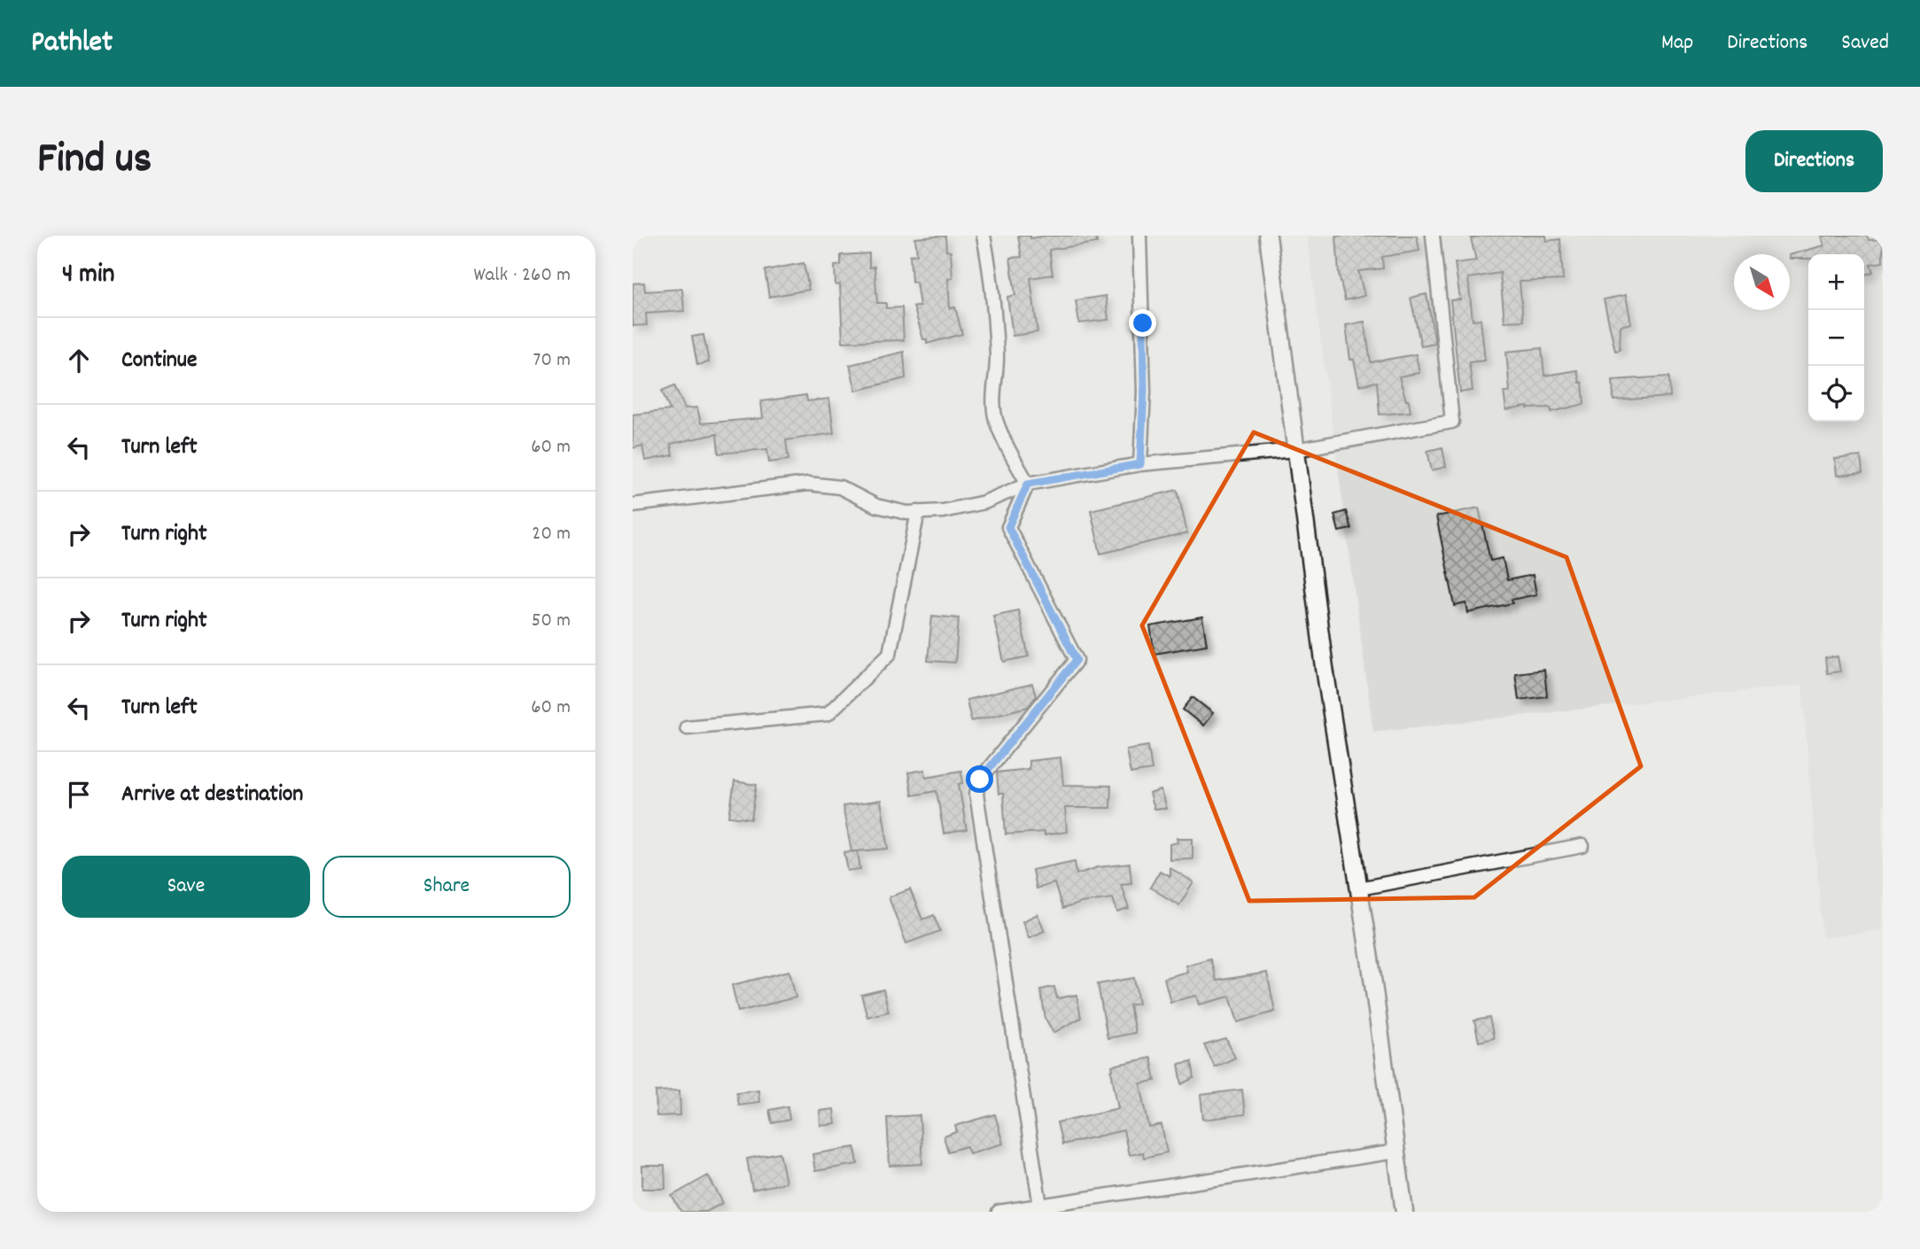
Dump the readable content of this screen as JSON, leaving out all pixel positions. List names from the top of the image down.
{
  "north": "bottom right",
  "page": {
    "header": "Pathlet",
    "nav": ["Map", "Directions", "Saved"],
    "title": "Find us",
    "buttons": [
      "Directions",
      ["Save", "Share"]
    ],
    "heading": ["4 min", "Walk · 260 m"],
    "map_buttons": ["+", "−"],
    "list": [
      ["Continue", "70 m"],
      ["Turn left", "60 m"],
      ["Turn right", "20 m"],
      ["Turn right", "50 m"],
      ["Turn left", "60 m"],
      "Arrive at destination"
    ]
  }
}
